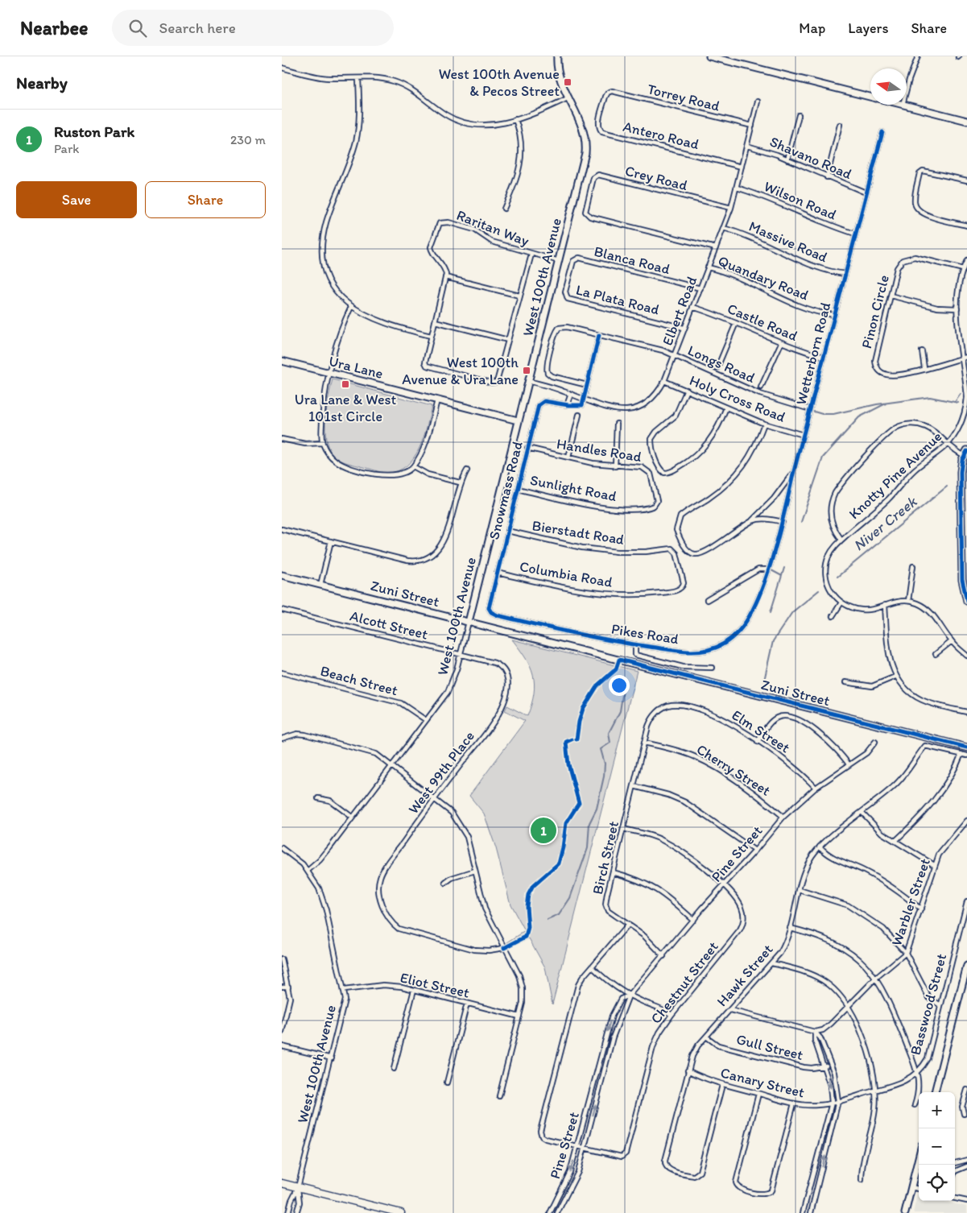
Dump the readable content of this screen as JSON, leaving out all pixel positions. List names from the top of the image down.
{
  "streets": {
    "street": [
      "Torrey Road",
      "Antero Road",
      "Shavano Road",
      "Crey Road",
      "Wilson Road",
      "Raritan Way",
      "Massive Road",
      "Blanca Road",
      "West 100th Avenue",
      "Quandary Road",
      "La Plata Road",
      "Elbert Road",
      "Pinon Circle",
      "Castle Road",
      "Wetterborn Road",
      "Longs Road",
      "Ura Lane",
      "Holy Cross Road",
      "Handles Road",
      "Knotty Pine Avenue",
      "Sunlight Road",
      "Snowmass Road",
      "Bierstadt Road",
      "Columbia Road",
      "Zuni Street",
      "Alcott Street",
      "Pikes Road",
      "Beach Street",
      "Elm Street",
      "Cherry Street",
      "West 99th Place",
      "Pine Street",
      "Birch Street",
      "Warbler Street",
      "Hawk Street",
      "Chestnut Street",
      "Eliot Street",
      "Basswood Street",
      "Gull Street",
      "Canary Street"
    ]
  },
  "crossings": [
    ["Torrey Road", "Antero Road"],
    ["Torrey Road", "Elbert Road"],
    ["Antero Road", "Elbert Road"],
    ["Shavano Road", "Elbert Road"],
    ["Shavano Road", "Wetterborn Road"],
    ["Crey Road", "Elbert Road"],
    ["Wilson Road", "Elbert Road"],
    ["Wilson Road", "Wetterborn Road"],
    ["Raritan Way", "West 100th Avenue"],
    ["Massive Road", "Elbert Road"],
    ["Massive Road", "Wetterborn Road"],
    ["Blanca Road", "La Plata Road"],
    ["Blanca Road", "Elbert Road"],
    ["West 100th Avenue", "Elbert Road"],
    ["West 100th Avenue", "Ura Lane"],
    ["West 100th Avenue", "Zuni Street"],
    ["West 100th Avenue", "Alcott Street"],
    ["West 100th Avenue", "Beach Street"],
    ["West 100th Avenue", "Eliot Street"],
    ["Quandary Road", "Elbert Road"],
    ["Quandary Road", "Wetterborn Road"],
    ["La Plata Road", "Elbert Road"],
    ["Elbert Road", "Castle Road"],
    ["Elbert Road", "Longs Road"],
    ["Elbert Road", "Holy Cross Road"],
    ["Pinon Circle", "Knotty Pine Avenue"],
    ["Castle Road", "Wetterborn Road"],
    ["Wetterborn Road", "Longs Road"],
    ["Wetterborn Road", "Holy Cross Road"],
    ["Wetterborn Road", "Pikes Road"],
    ["Handles Road", "Sunlight Road"],
    ["Handles Road", "Snowmass Road"],
    ["Sunlight Road", "Snowmass Road"],
    ["Snowmass Road", "Bierstadt Road"],
    ["Snowmass Road", "Columbia Road"],
    ["Snowmass Road", "Pikes Road"],
    ["Bierstadt Road", "Columbia Road"],
    ["Alcott Street", "West 99th Place"],
    ["Elm Street", "Pine Street"],
    ["Elm Street", "Birch Street"],
    ["Cherry Street", "Pine Street"],
    ["Cherry Street", "Birch Street"],
    ["Pine Street", "Chestnut Street"],
    ["Birch Street", "Chestnut Street"],
    ["Hawk Street", "Gull Street"],
    ["Hawk Street", "Canary Street"],
    ["Basswood Street", "Canary Street"]
  ],
  "water": ["Niver Creek"],
  "places": {
    "transit": ["West 100th Avenue & Pecos Street", "West 100th Avenue & Ura Lane", "Ura Lane & West 101st Circle"]
  },
  "north": "left",
  "page": {
    "header": "Nearbee",
    "search": "Search here",
    "nav": ["Map", "Layers", "Share"],
    "heading": "Nearby",
    "list": [
      {
        "mark": "1",
        "name": "Ruston Park",
        "note": "Park",
        "value": "230 m"
      }
    ],
    "buttons": ["Save", "Share"],
    "pins": "1",
    "map_buttons": ["+", "−"]
  }
}
